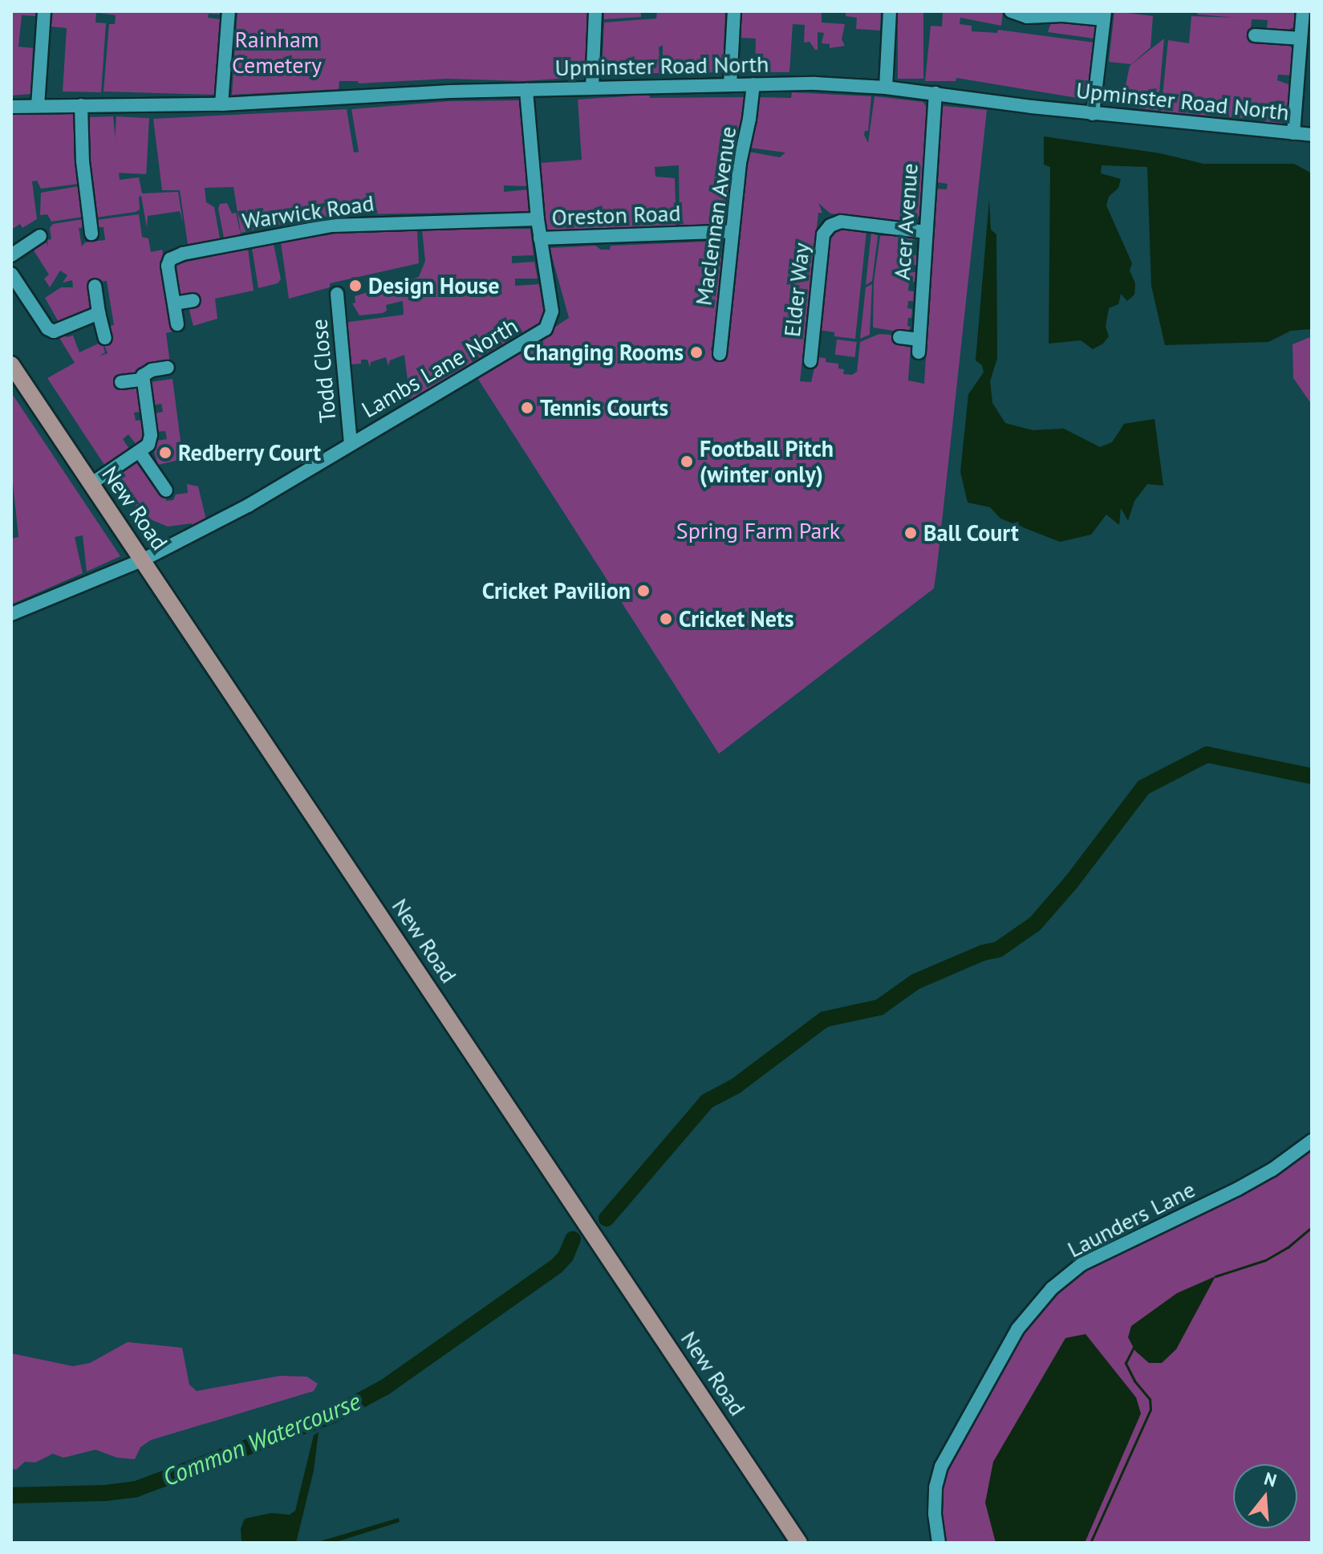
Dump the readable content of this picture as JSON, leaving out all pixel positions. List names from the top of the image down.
{
  "streets": {
    "main road": ["New Road"],
    "street": [
      "Upminster Road North",
      "Warwick Road",
      "Oreston Road",
      "Maclennan Avenue",
      "Acer Avenue",
      "Elder Way",
      "Lambs Lane North",
      "Todd Close",
      "Launders Lane"
    ]
  },
  "crossings": [
    ["Upminster Road North", "Maclennan Avenue"],
    ["Upminster Road North", "Acer Avenue"],
    ["Upminster Road North", "Lambs Lane North"],
    ["Warwick Road", "Lambs Lane North"],
    ["Oreston Road", "Maclennan Avenue"],
    ["Oreston Road", "Lambs Lane North"],
    ["Acer Avenue", "Elder Way"],
    ["Lambs Lane North", "Todd Close"],
    ["Lambs Lane North", "New Road"]
  ],
  "water": ["Common Watercourse"],
  "parks": ["Rainham Cemetery", "Spring Farm Park"],
  "places": [
    "Design House",
    "Changing Rooms",
    "Tennis Courts",
    "Redberry Court",
    "Football Pitch (winter only)",
    "Ball Court",
    "Cricket Pavilion",
    "Cricket Nets"
  ],
  "north": "top"
}
